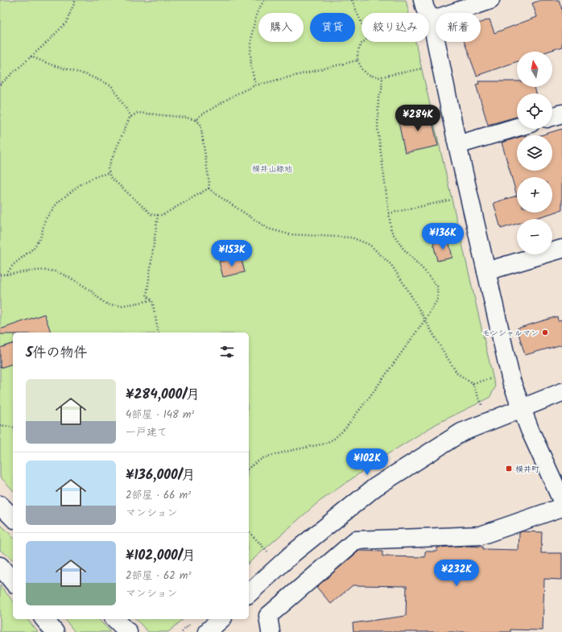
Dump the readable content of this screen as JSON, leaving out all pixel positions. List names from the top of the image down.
{
  "parks": ["横井山緑地"],
  "places": {
    "other": ["モンシャルマン"],
    "transit": ["横井町"]
  },
  "north": "top",
  "page": {
    "chip": [
      "購入",
      "賃貸",
      "絞り込み",
      "新着"
    ],
    "map_buttons": ["+", "−"],
    "price": [
      "¥284K",
      "¥136K",
      "¥153K",
      "¥102K",
      "¥232K"
    ],
    "heading": "5件の物件",
    "list": [
      {
        "name": "¥284,000/月",
        "note": "4部屋 · 148 m² · 一戸建て"
      },
      {
        "name": "¥136,000/月",
        "note": "2部屋 · 66 m² · マンション"
      },
      {
        "name": "¥102,000/月",
        "note": "2部屋 · 62 m² · マンション"
      }
    ]
  }
}
